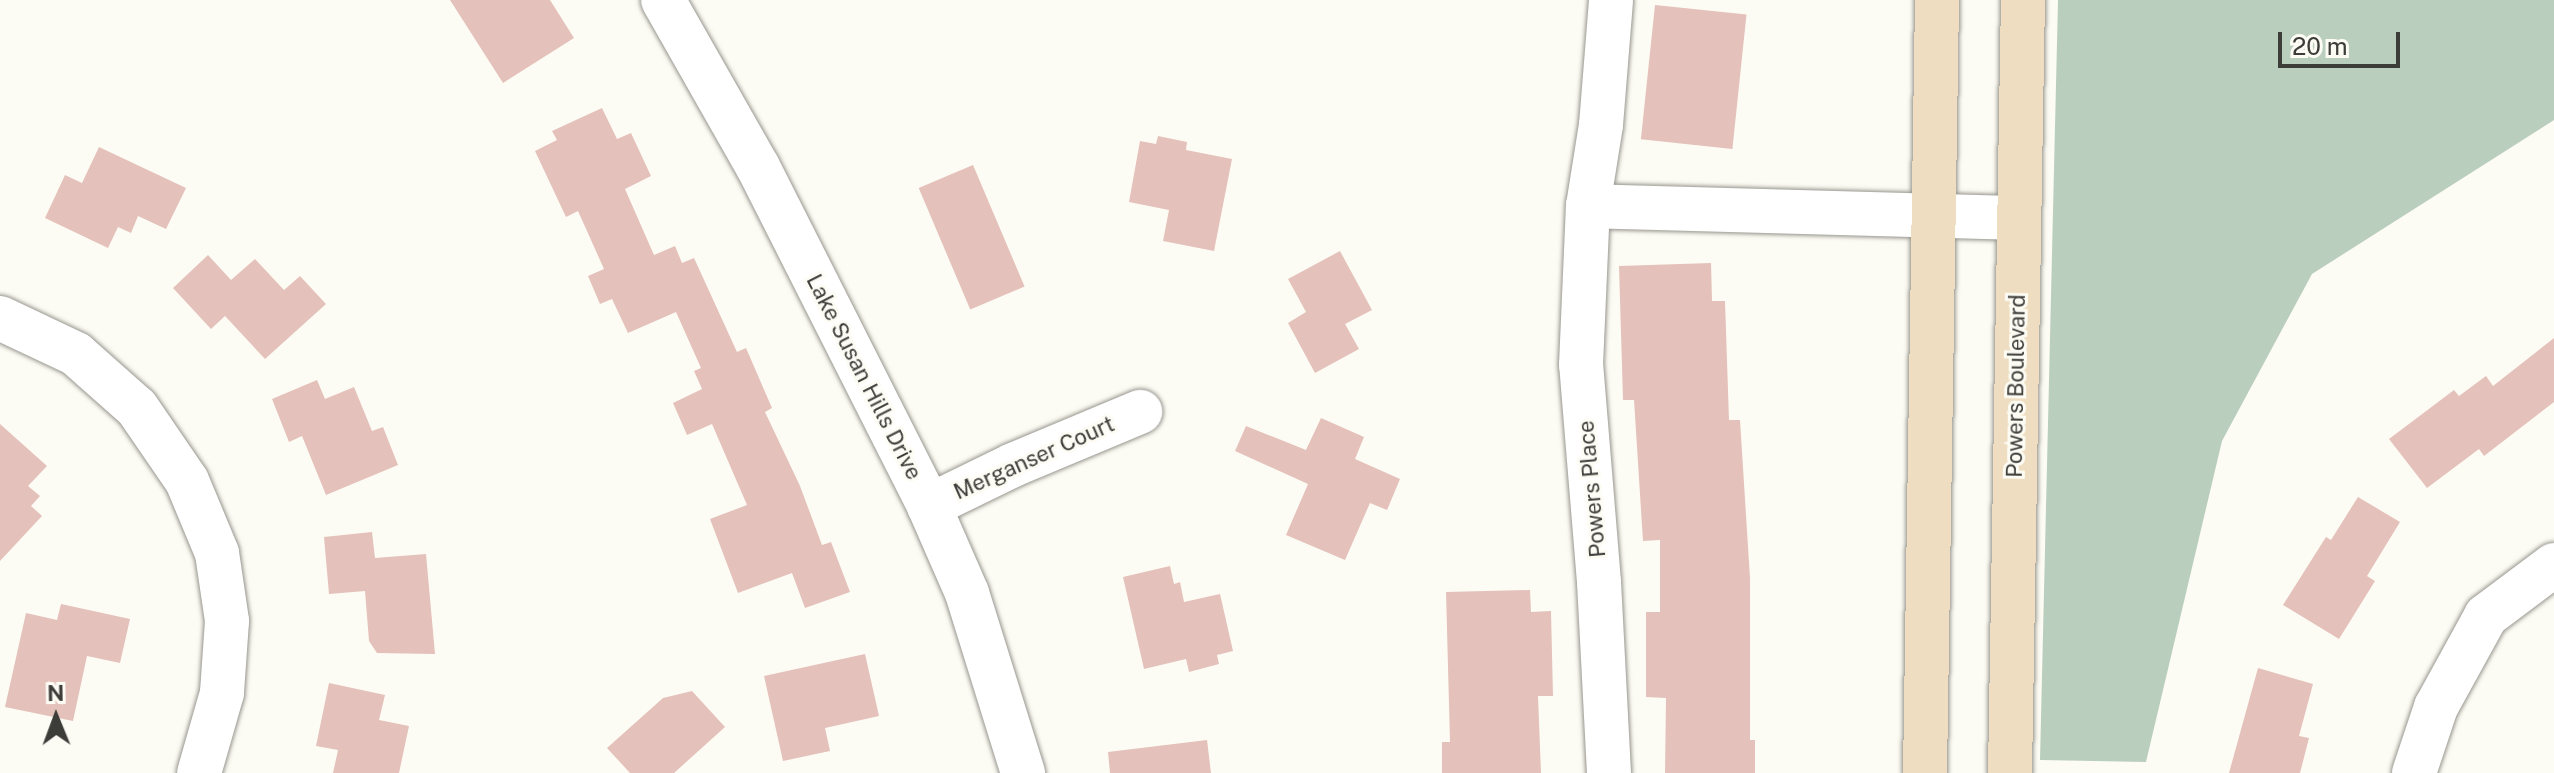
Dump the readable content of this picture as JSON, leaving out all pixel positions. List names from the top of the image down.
{
  "streets": {
    "main road": ["Powers Boulevard"],
    "street": ["Lake Susan Hills Drive", "Merganser Court", "Powers Place"]
  },
  "crossings": [
    ["Lake Susan Hills Drive", "Merganser Court"]
  ],
  "scale_bar": "20 m",
  "north": "top"
}
